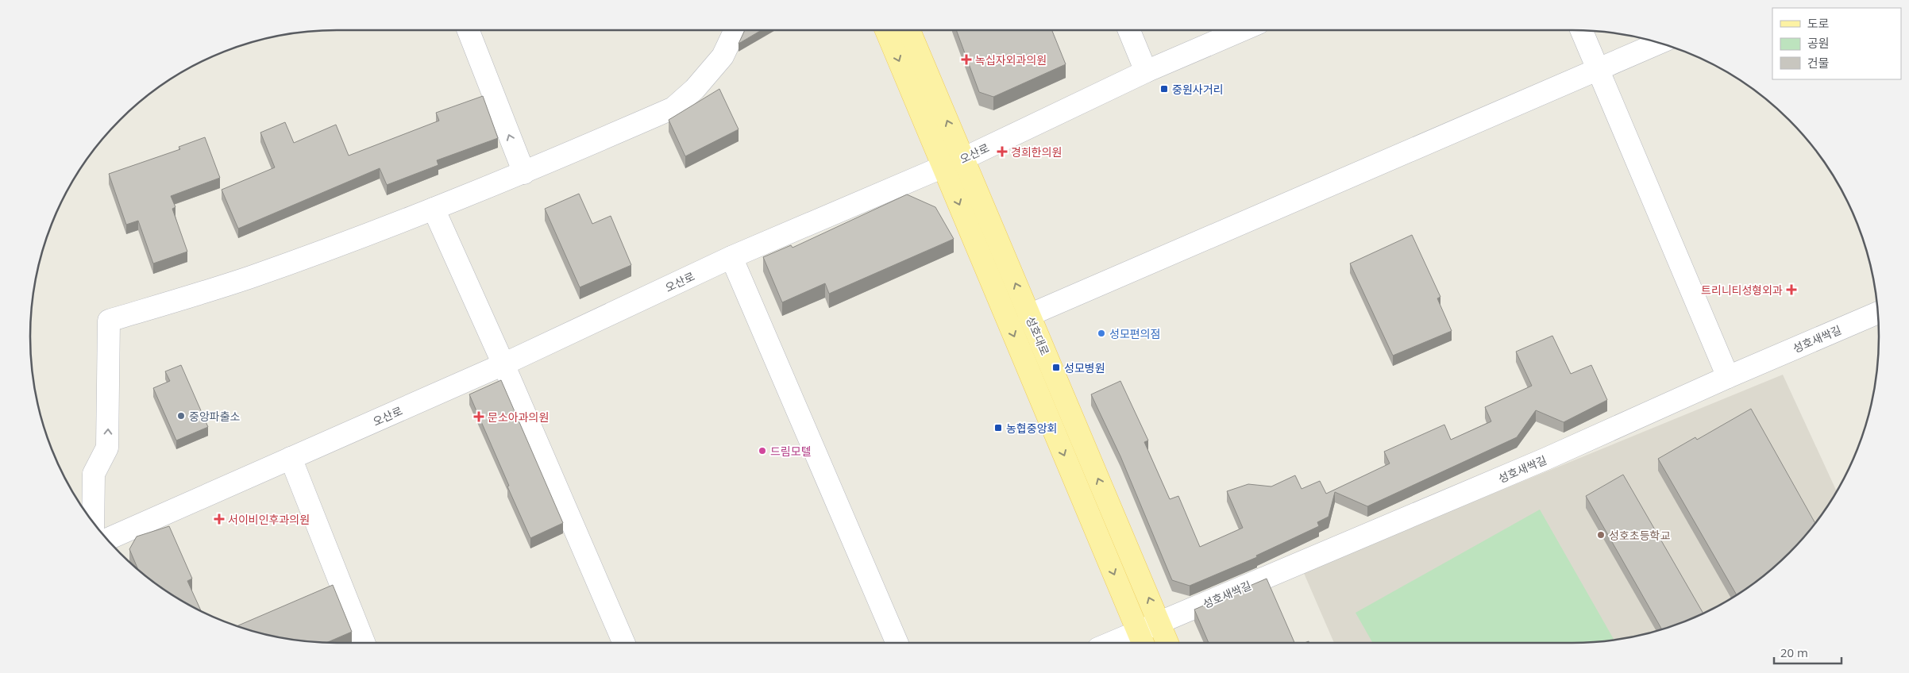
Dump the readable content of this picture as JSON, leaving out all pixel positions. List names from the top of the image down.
{
  "streets": {
    "main road": ["성호대로"],
    "street": ["오산로", "성호새싹길"]
  },
  "crossings": [
    ["오산로", "성호대로"],
    ["성호대로", "성호새싹길"]
  ],
  "places": {
    "health": [
      "녹십자외과의원",
      "경희한의원",
      "트리니티성형외과",
      "문소아과의원",
      "서이비인후과의원"
    ],
    "transit": ["중원사거리", "성모병원", "농협중앙회"],
    "other": [
      "성모편의점",
      "중앙파출소",
      "드림모텔",
      "성호초등학교"
    ]
  },
  "legend": ["도로", "공원", "건물"],
  "scale_bar": "20 m"
}
